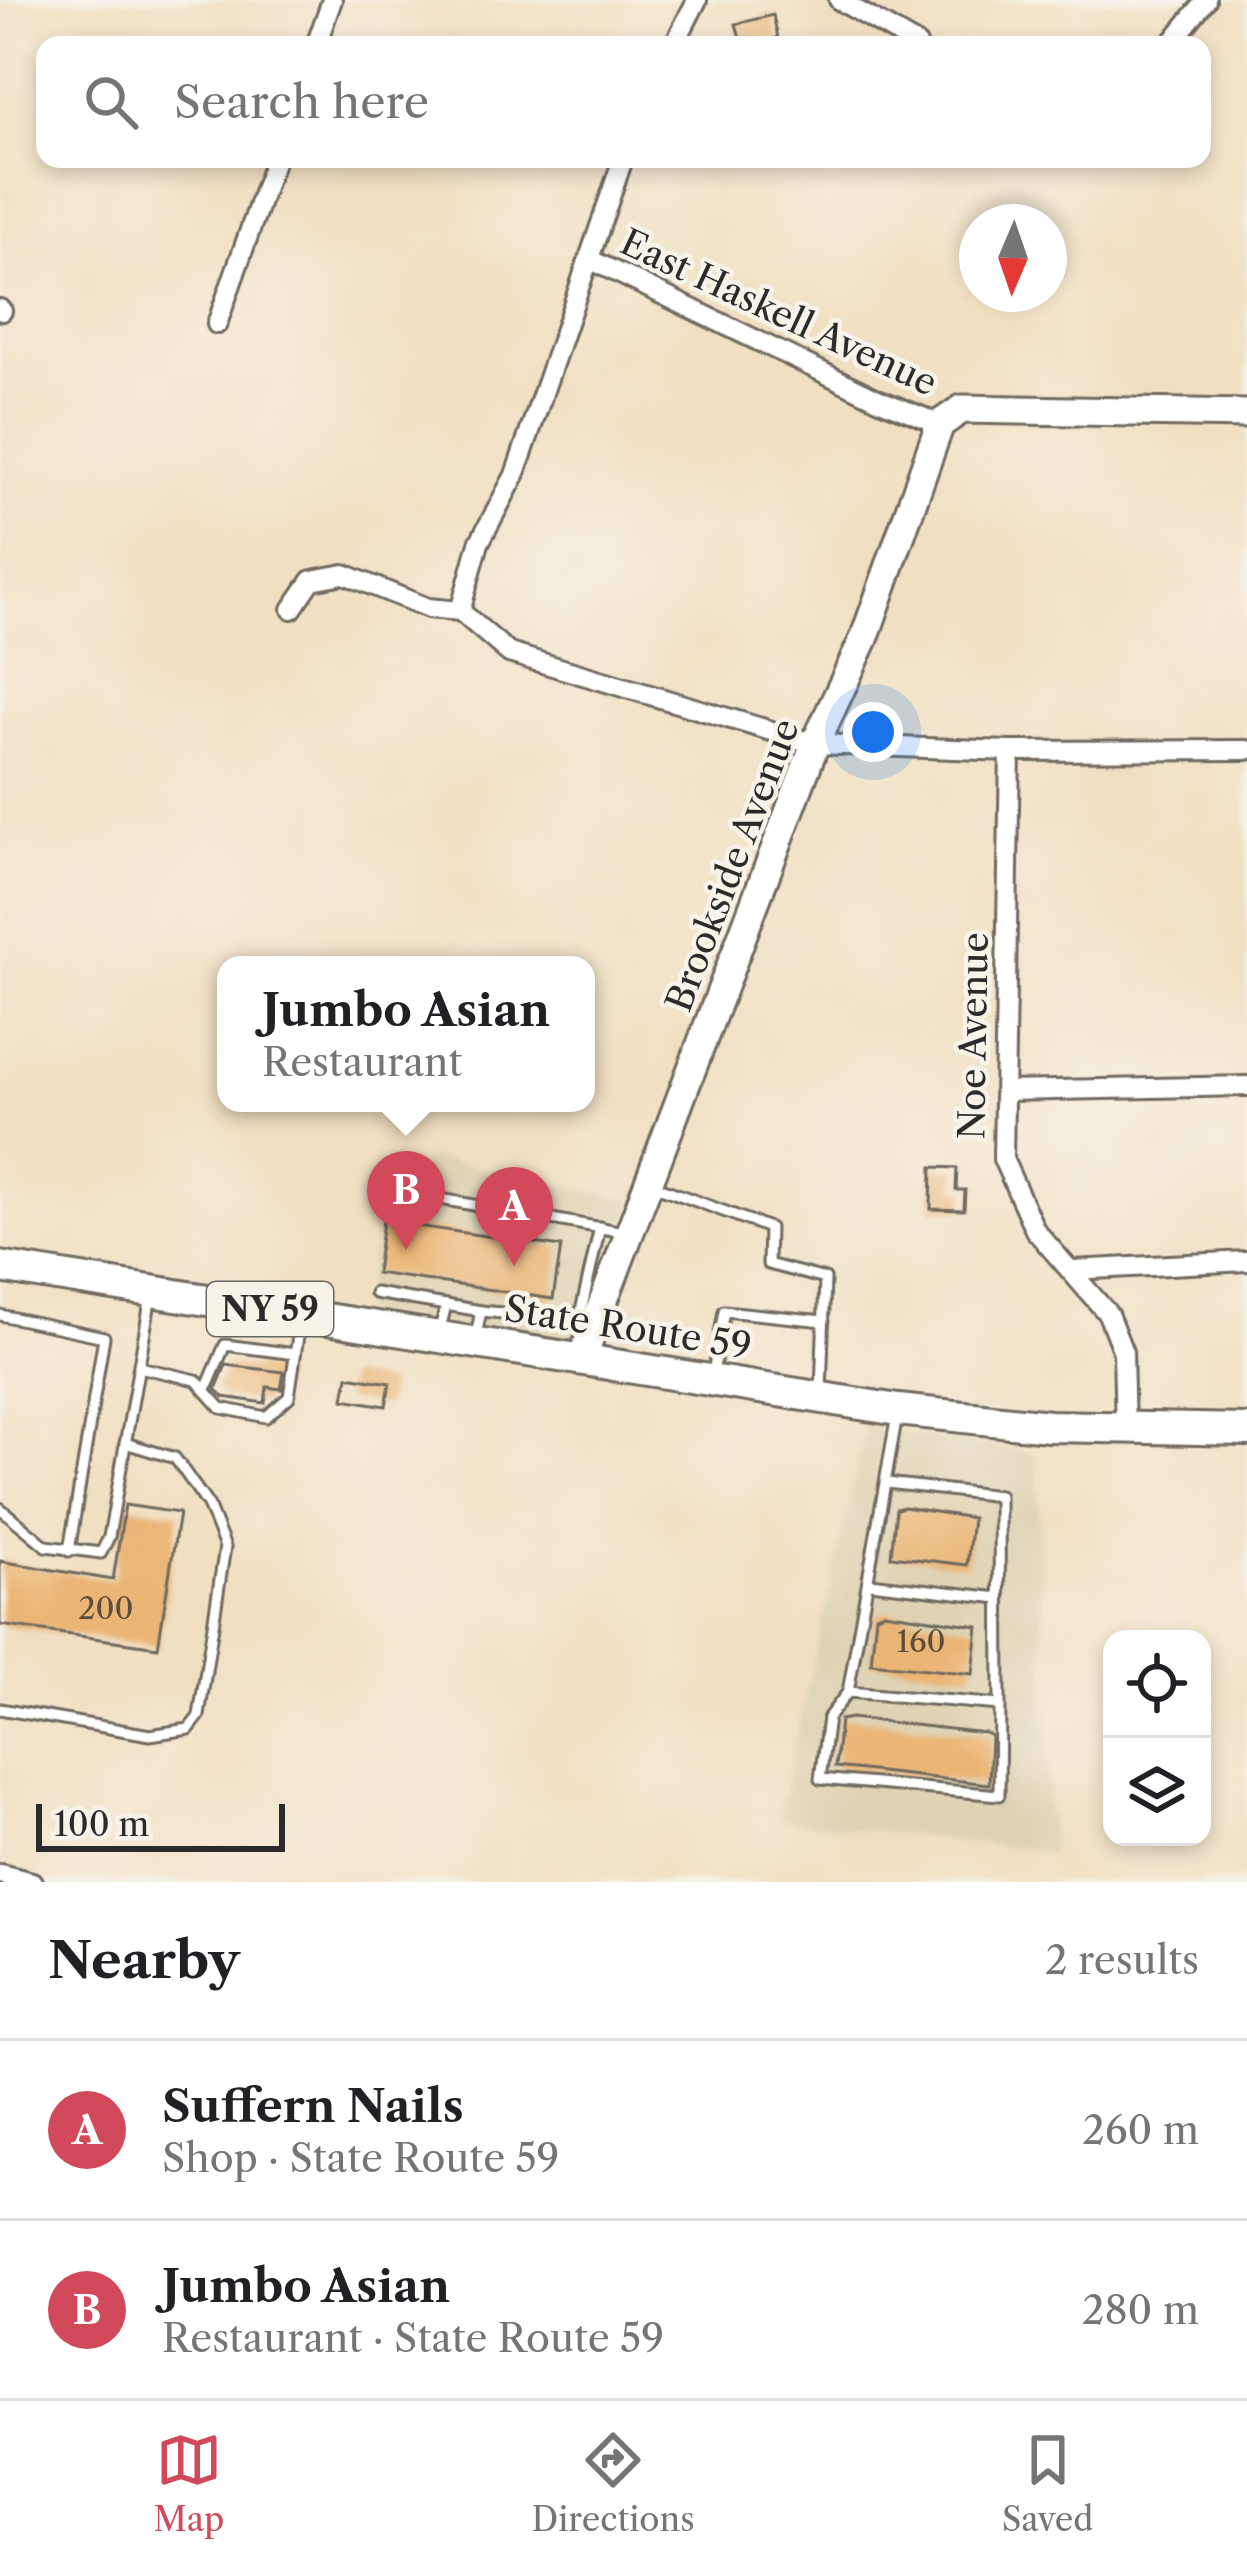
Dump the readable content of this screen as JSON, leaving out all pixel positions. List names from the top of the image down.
{
  "streets": {
    "main road": ["NY 59", "State Route 59"],
    "street": ["East Haskell Avenue", "Brookside Avenue", "Noe Avenue"]
  },
  "crossings": [
    ["East Haskell Avenue", "Brookside Avenue"],
    ["Brookside Avenue", "State Route 59"],
    ["Noe Avenue", "State Route 59"]
  ],
  "house_numbers": ["200", "160"],
  "scale_bar": "100 m",
  "north": "bottom",
  "page": {
    "search": "Search here",
    "popup": ["Jumbo Asian", "Restaurant"],
    "pins": ["B", "A"],
    "scale": "100 m",
    "heading": ["Nearby", "2 results"],
    "list": [
      {
        "mark": "A",
        "name": "Suffern Nails",
        "note": "Shop · State Route 59",
        "value": "260 m"
      },
      {
        "mark": "B",
        "name": "Jumbo Asian",
        "note": "Restaurant · State Route 59",
        "value": "280 m"
      }
    ],
    "nav": ["Map", "Directions", "Saved"]
  }
}
